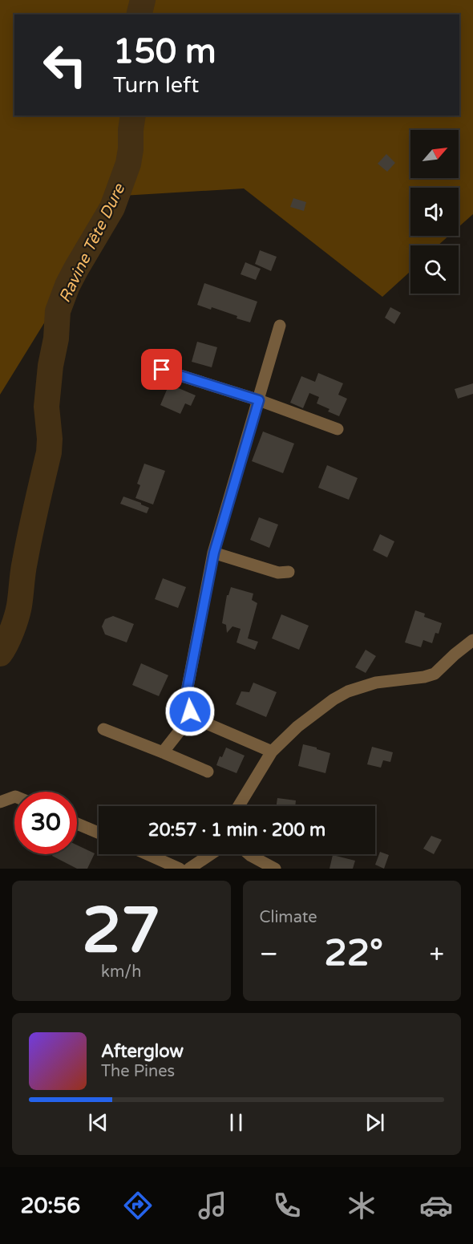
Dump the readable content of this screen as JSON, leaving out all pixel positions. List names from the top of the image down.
{
  "water": ["Ravine Tête Dure"],
  "north": "top right",
  "page": {
    "turn": ["150 m", "Turn left"],
    "limit": "30",
    "trip": "20:57 · 1 min · 200 m",
    "tile": [
      ["27", "km/h"],
      "Climate"
    ],
    "heat": ["−", "22°", "+"],
    "song": ["Afterglow", "The Pines"],
    "tabs": "20:56"
  }
}
